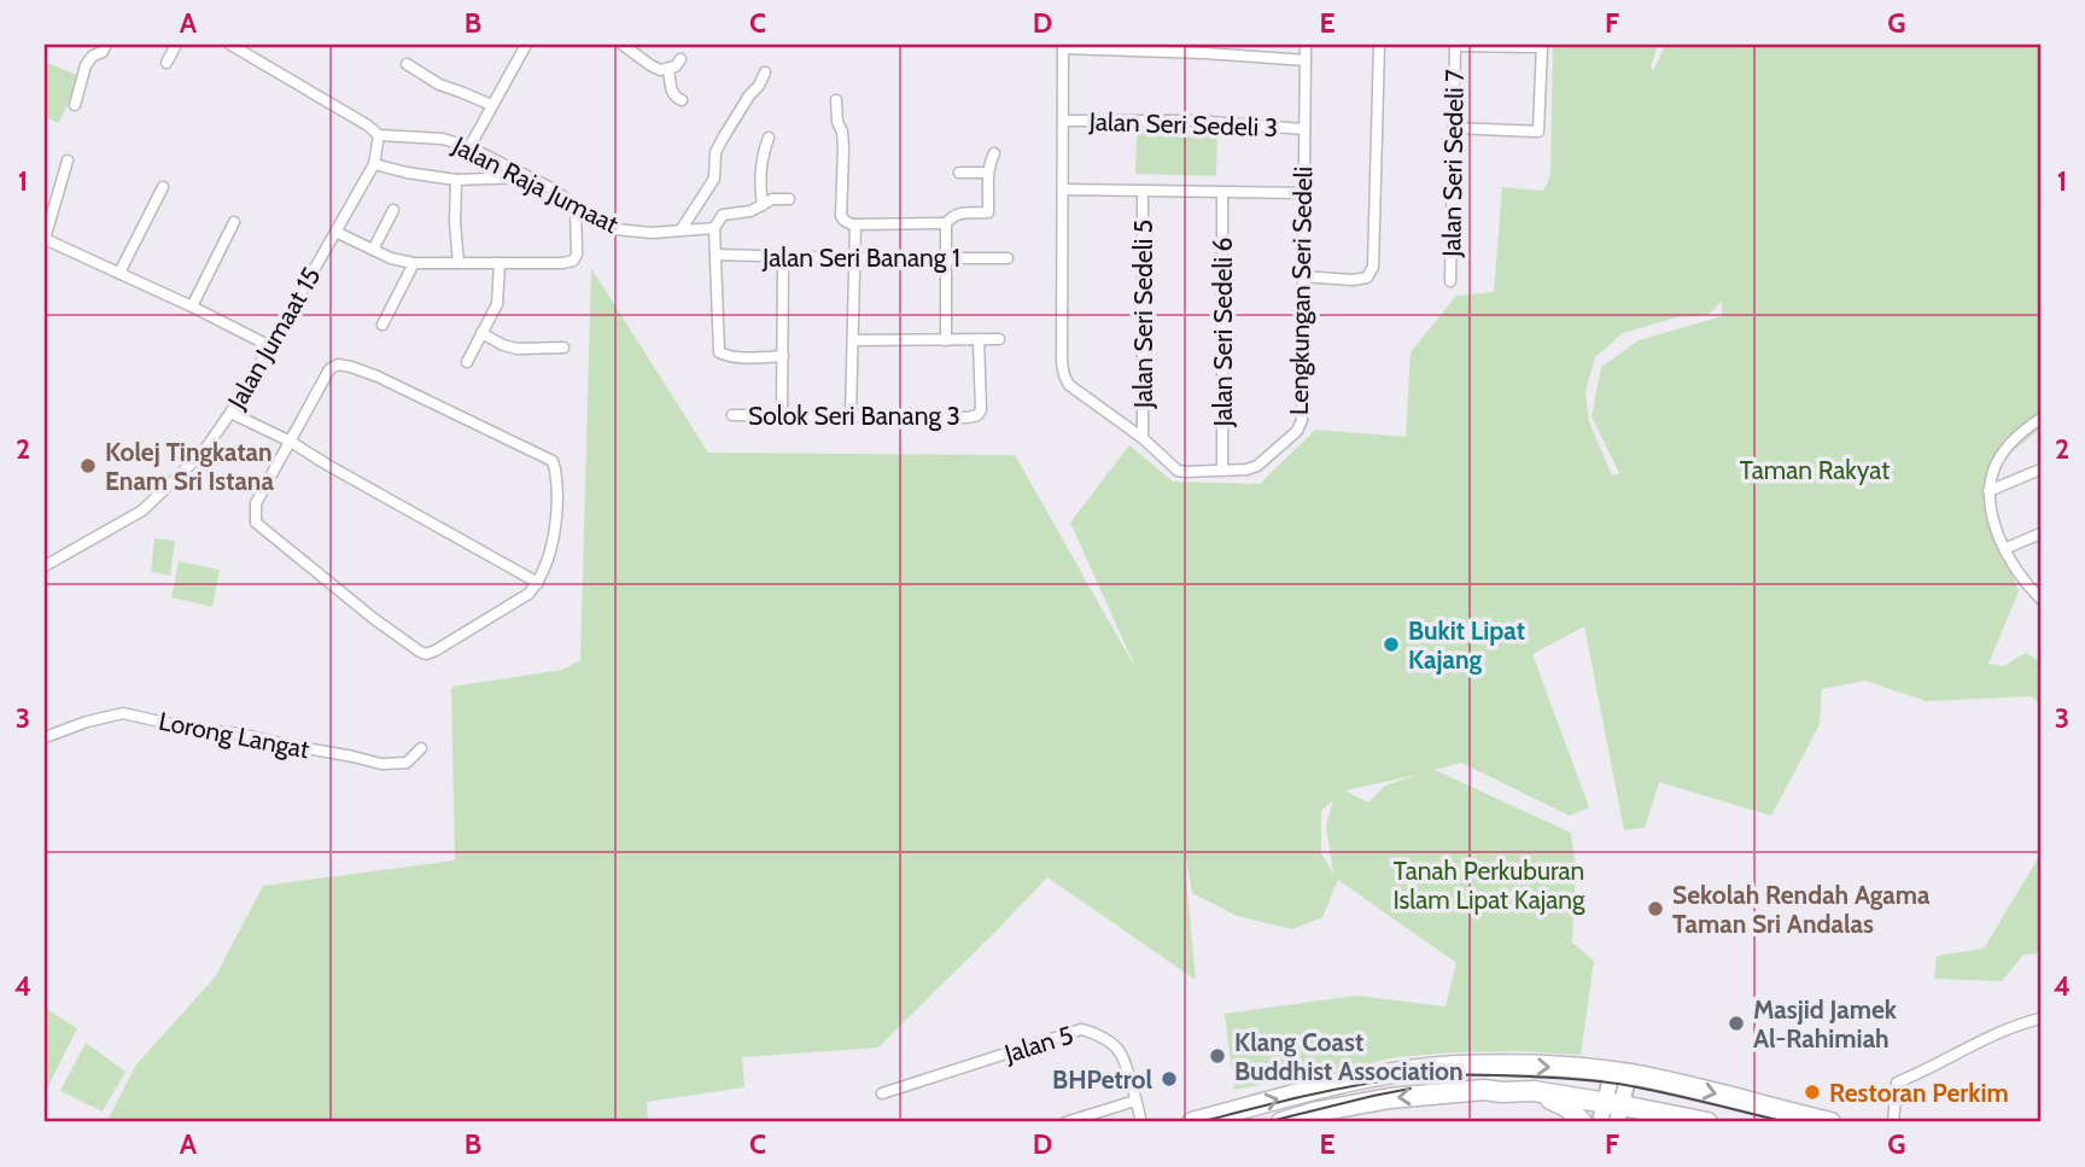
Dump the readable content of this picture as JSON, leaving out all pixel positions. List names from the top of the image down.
{
  "streets": {
    "street": [
      "Jalan Seri Sedeli 3",
      "Jalan Seri Sedeli 7",
      "Jalan Raja Jumaat",
      "Jalan Seri Banang 1",
      "Lengkungan Seri Sedeli",
      "Jalan Seri Sedeli 5",
      "Jalan Seri Sedeli 6",
      "Jalan Jumaat 15",
      "Solok Seri Banang 3",
      "Lorong Langat",
      "Jalan 5"
    ]
  },
  "crossings": [
    ["Jalan Seri Sedeli 3", "Lengkungan Seri Sedeli"],
    ["Jalan Raja Jumaat", "Jalan Jumaat 15"],
    ["Lengkungan Seri Sedeli", "Jalan Seri Sedeli 5"],
    ["Lengkungan Seri Sedeli", "Jalan Seri Sedeli 6"]
  ],
  "parks": ["Taman Rakyat", "Tanah Perkuburan Islam Lipat Kajang"],
  "places": [
    "Kolej Tingkatan Enam Sri Istana",
    "Bukit Lipat Kajang",
    "Sekolah Rendah Agama Taman Sri Andalas",
    "Masjid Jamek Al-Rahimiah",
    "Klang Coast Buddhist Association",
    "BHPetrol",
    "Restoran Perkim"
  ],
  "grid": {
    "columns": [
      "A",
      "B",
      "C",
      "D",
      "E",
      "F",
      "G"
    ],
    "rows": [
      "1",
      "2",
      "3",
      "4"
    ]
  }
}
